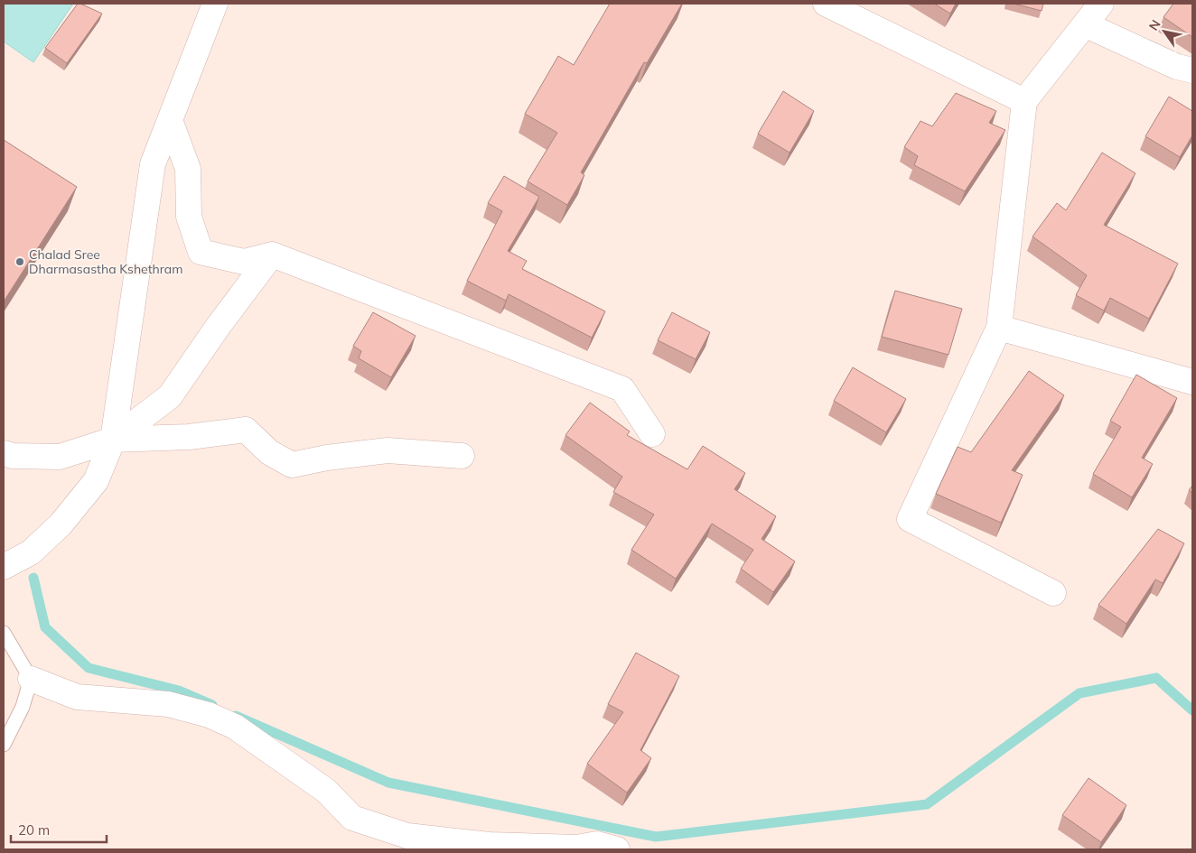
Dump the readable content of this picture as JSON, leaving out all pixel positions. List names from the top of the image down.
{
  "places": ["Chalad Sree Dharmasastha Kshethram"],
  "scale_bar": "20 m",
  "north": "top left"
}
